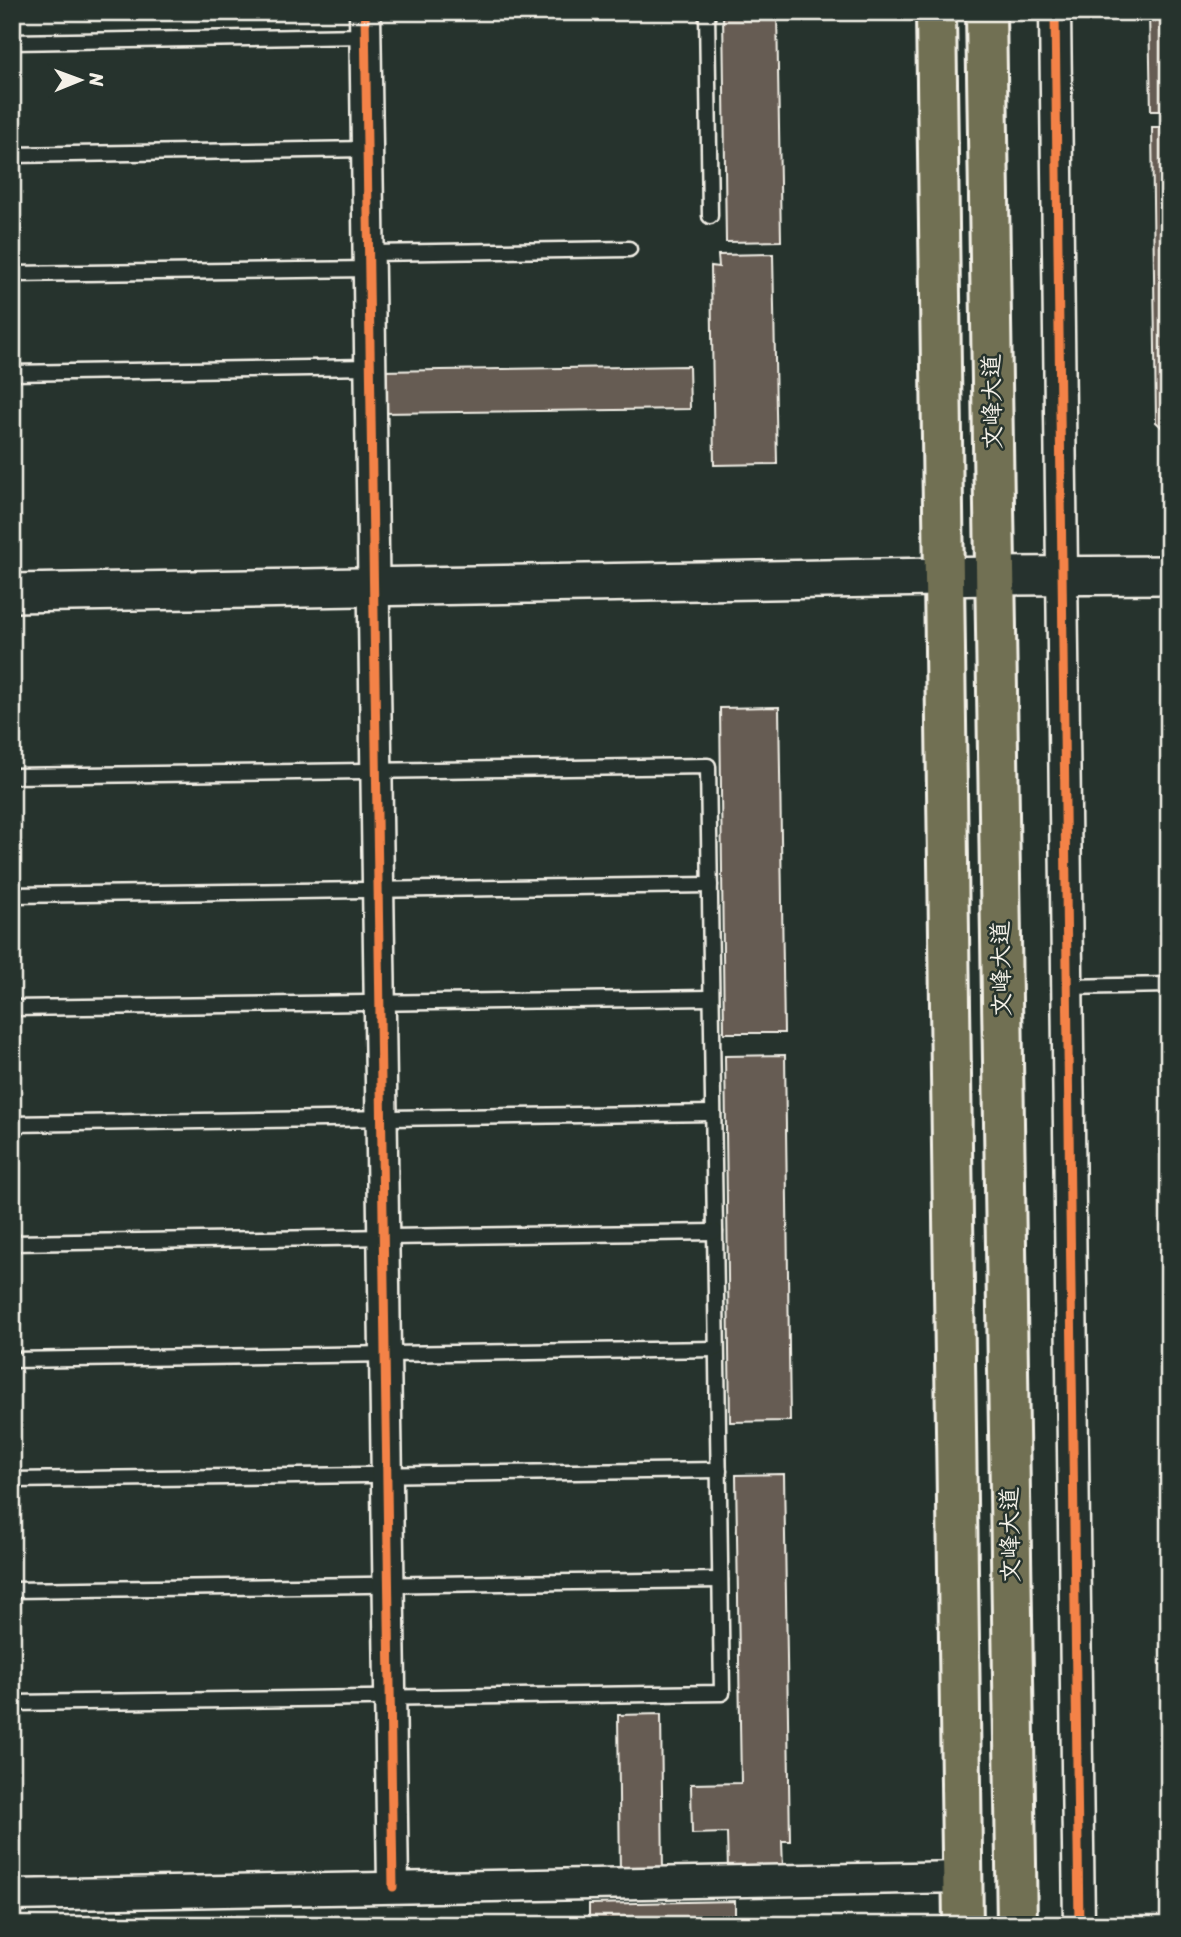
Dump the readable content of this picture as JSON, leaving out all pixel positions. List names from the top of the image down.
{
  "streets": {
    "main road": ["文峰大道"]
  },
  "north": "right"
}
